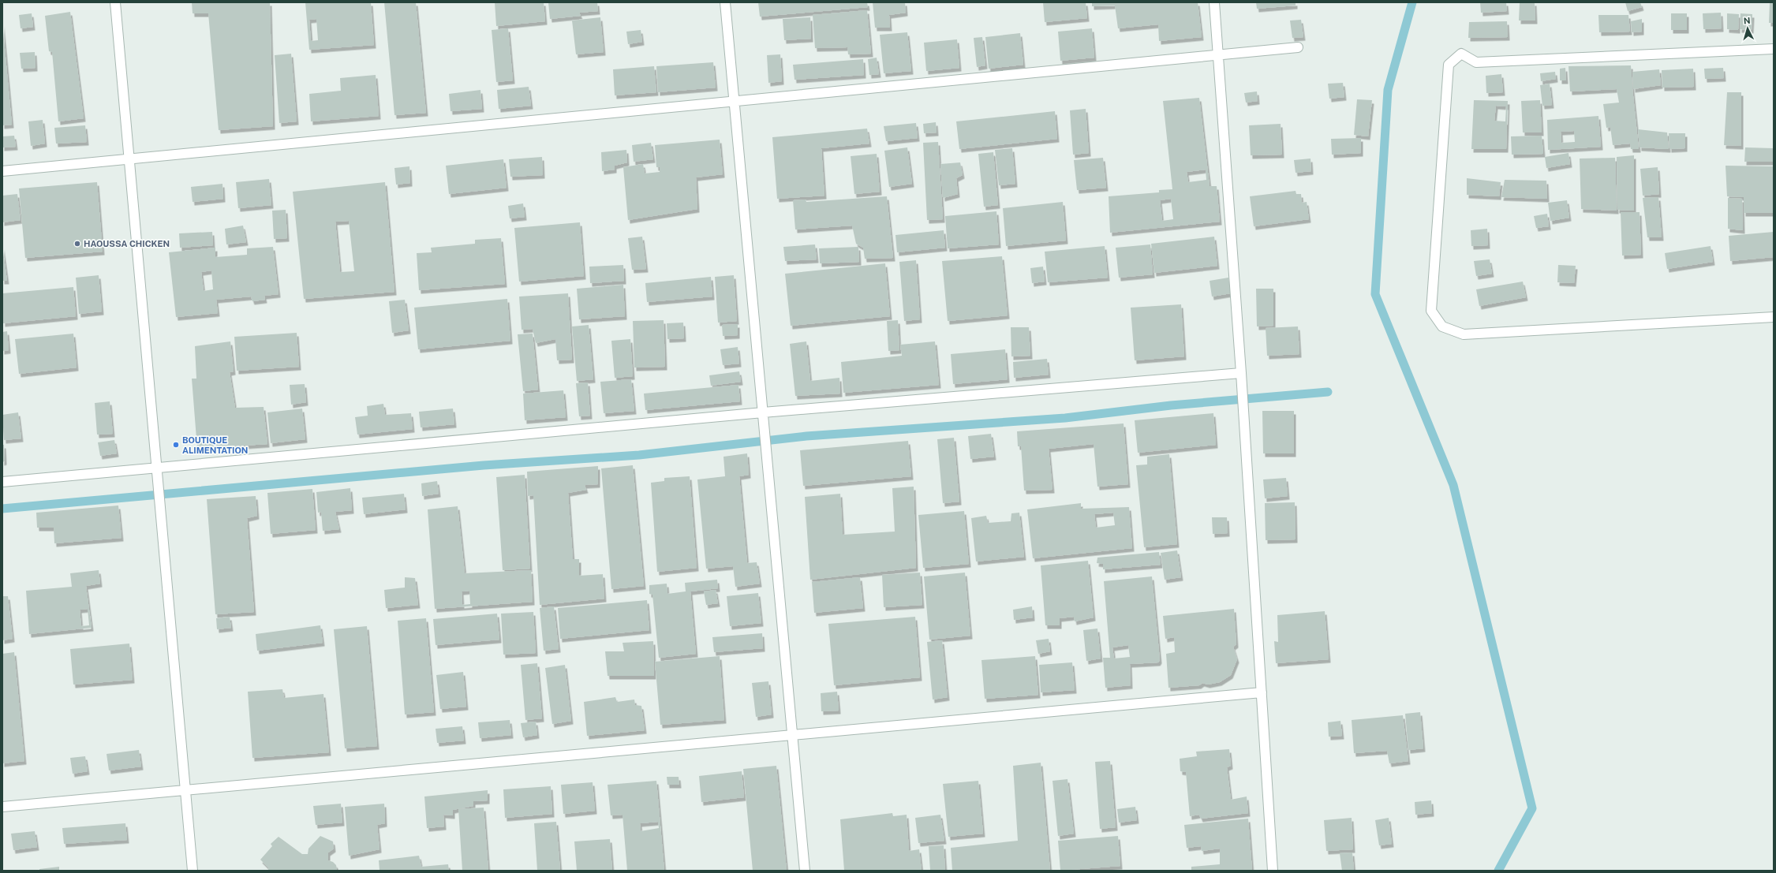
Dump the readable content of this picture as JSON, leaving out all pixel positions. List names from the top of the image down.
{
  "places": ["HAOUSSA CHICKEN", "BOUTIQUE ALIMENTATION"],
  "north": "top"
}
